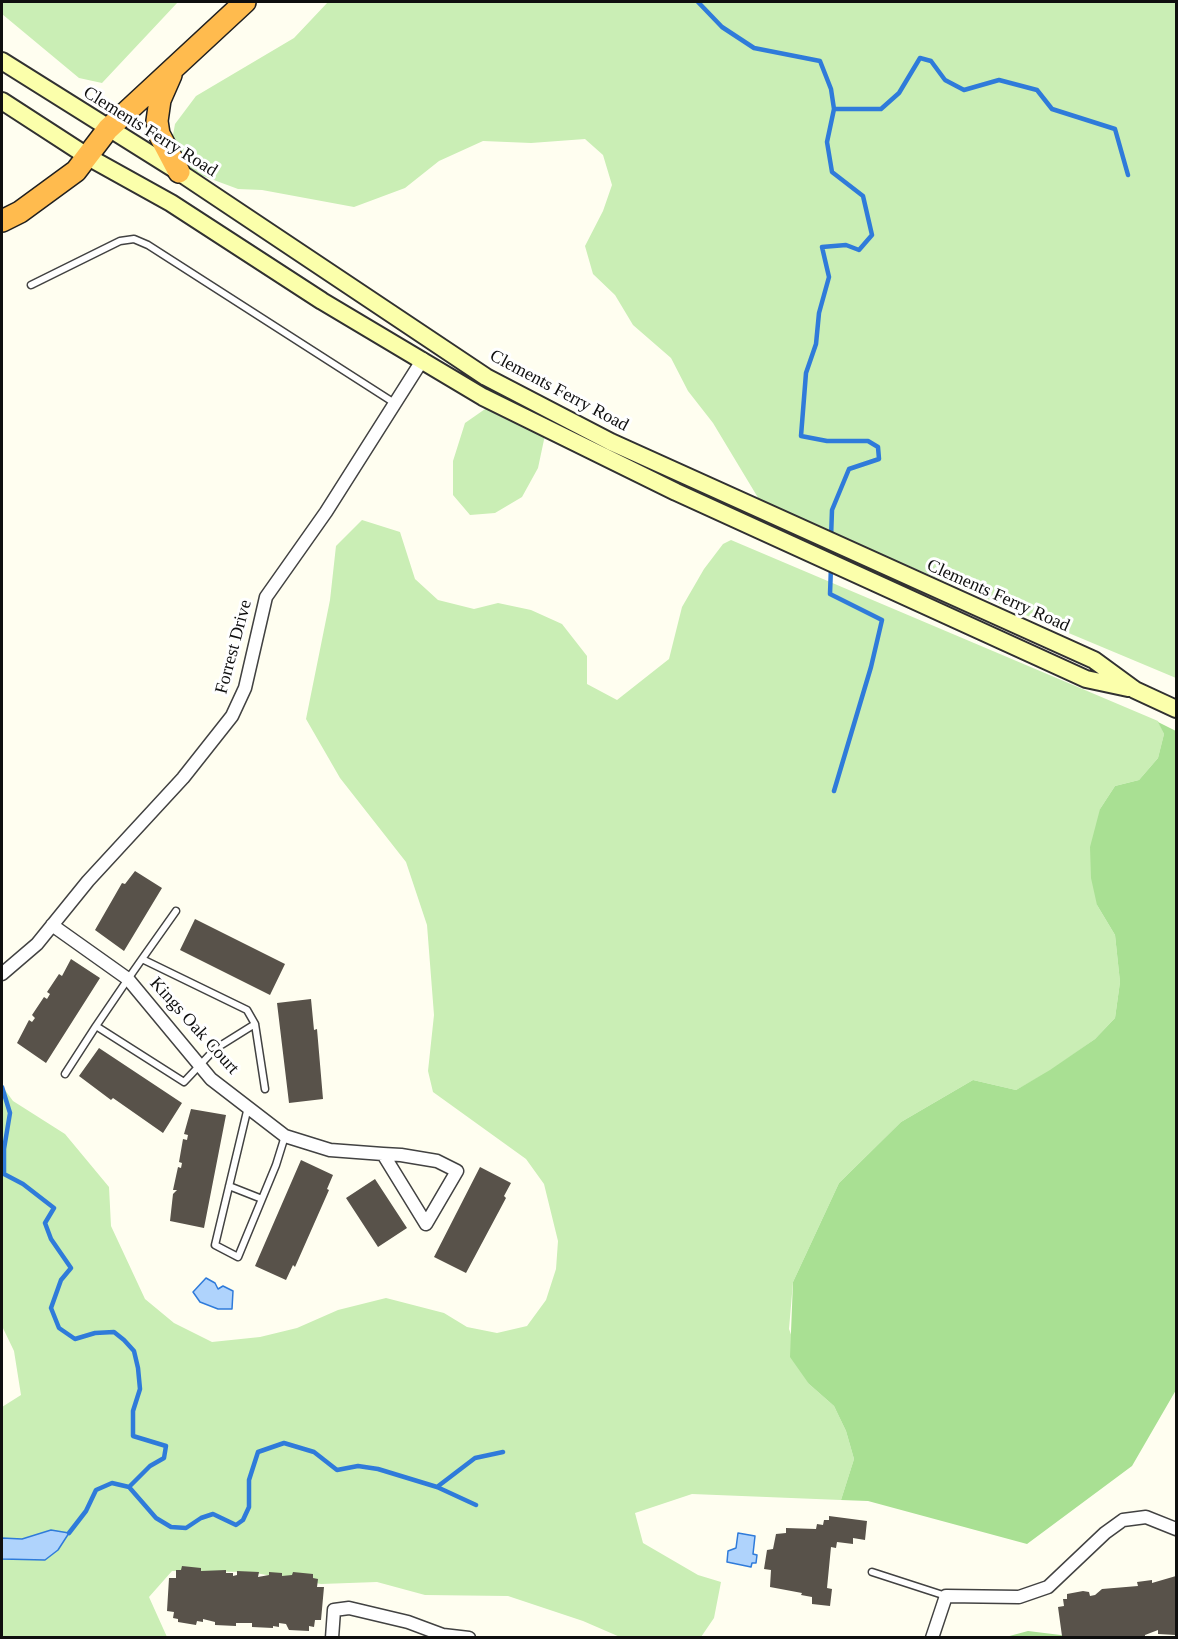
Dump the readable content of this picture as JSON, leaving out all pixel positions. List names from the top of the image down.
{
  "streets": {
    "main road": ["Clements Ferry Road"],
    "street": ["Forrest Drive", "Kings Oak Court"]
  },
  "crossings": [
    ["Clements Ferry Road", "Forrest Drive"],
    ["Forrest Drive", "Kings Oak Court"]
  ]
}
